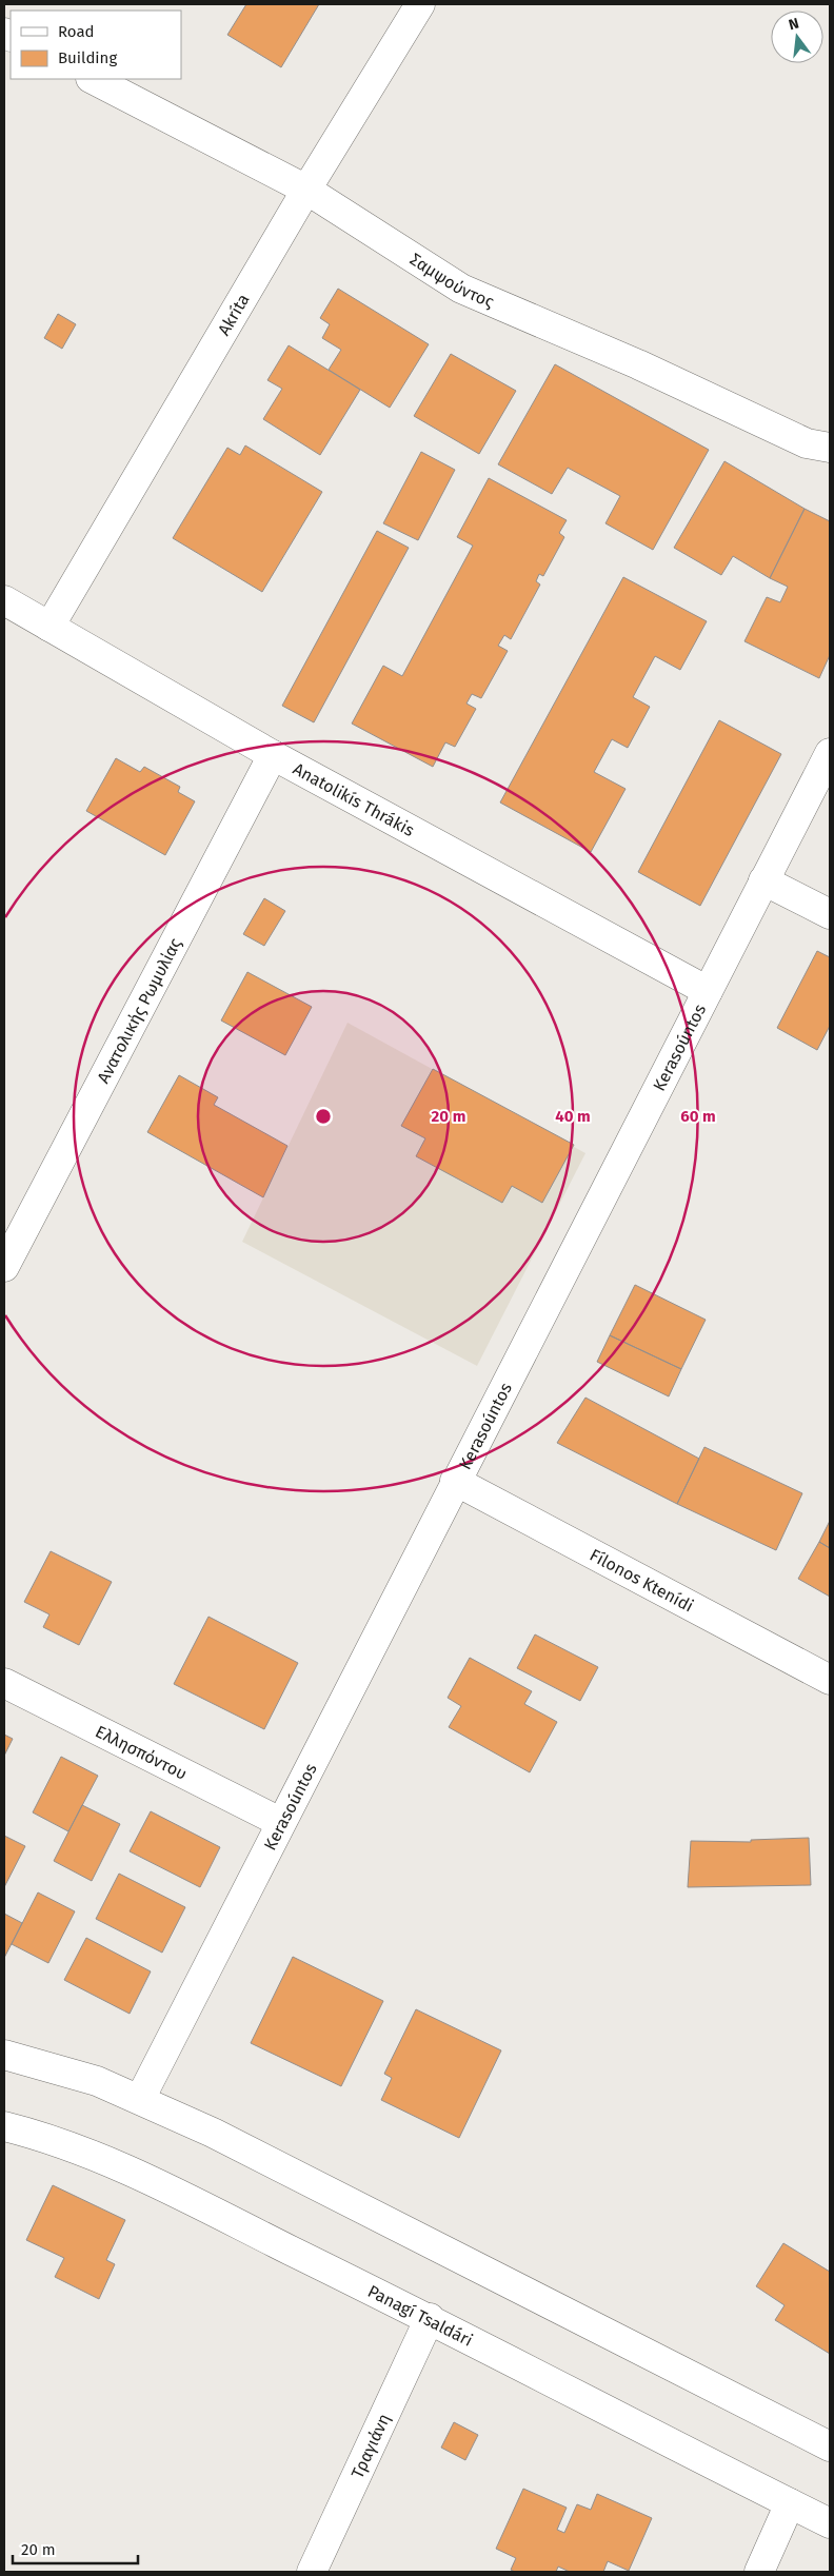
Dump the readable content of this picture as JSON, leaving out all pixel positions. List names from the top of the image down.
{
  "streets": {
    "street": [
      "Σαμψούντος",
      "Akríta",
      "Anatolikís Thrákis",
      "Ανατολικής Ρωμυλίας",
      "Kerasoúntos",
      "Fílonos Ktenídi",
      "Ελλησπόντου",
      "Panagí Tsaldári",
      "Τραγιάνη"
    ]
  },
  "crossings": [
    ["Σαμψούντος", "Akríta"],
    ["Akríta", "Anatolikís Thrákis"],
    ["Anatolikís Thrákis", "Ανατολικής Ρωμυλίας"],
    ["Anatolikís Thrákis", "Kerasoúntos"],
    ["Kerasoúntos", "Fílonos Ktenídi"],
    ["Kerasoúntos", "Ελλησπόντου"],
    ["Panagí Tsaldári", "Τραγιάνη"]
  ],
  "legend": ["Road", "Building"],
  "scale_bar": "20 m",
  "north": "top",
  "rings": ["20 m", "40 m", "60 m"]
}
